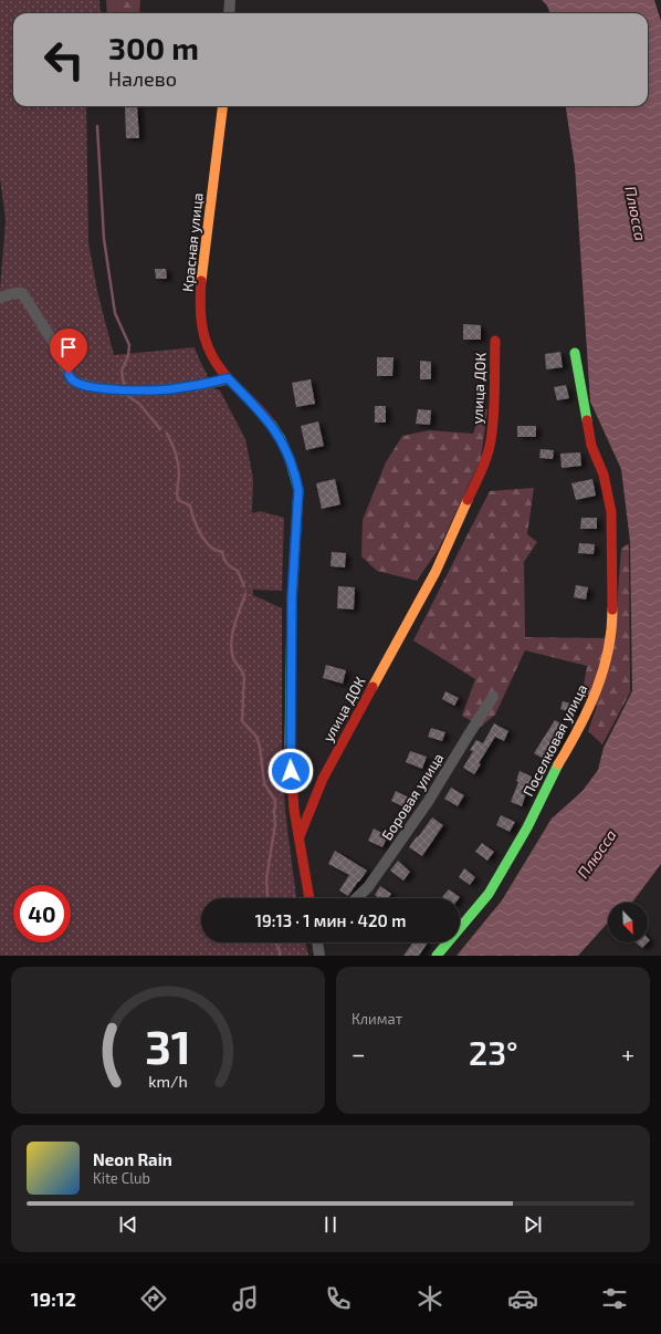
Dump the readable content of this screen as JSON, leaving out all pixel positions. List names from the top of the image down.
{
  "streets": {
    "street": [
      "Красная улица",
      "улица ДОК",
      "Поселковая улица",
      "Боровая улица"
    ]
  },
  "water": ["Плюсса"],
  "north": "bottom right",
  "page": {
    "turn": ["300 m", "Налево"],
    "limit": "40",
    "trip": "19:13 · 1 мин · 420 m",
    "tile": "Климат",
    "heat": ["−", "23°", "+"],
    "song": ["Neon Rain", "Kite Club"],
    "tabs": "19:12",
    "gauge": ["31", "km/h"]
  }
}
